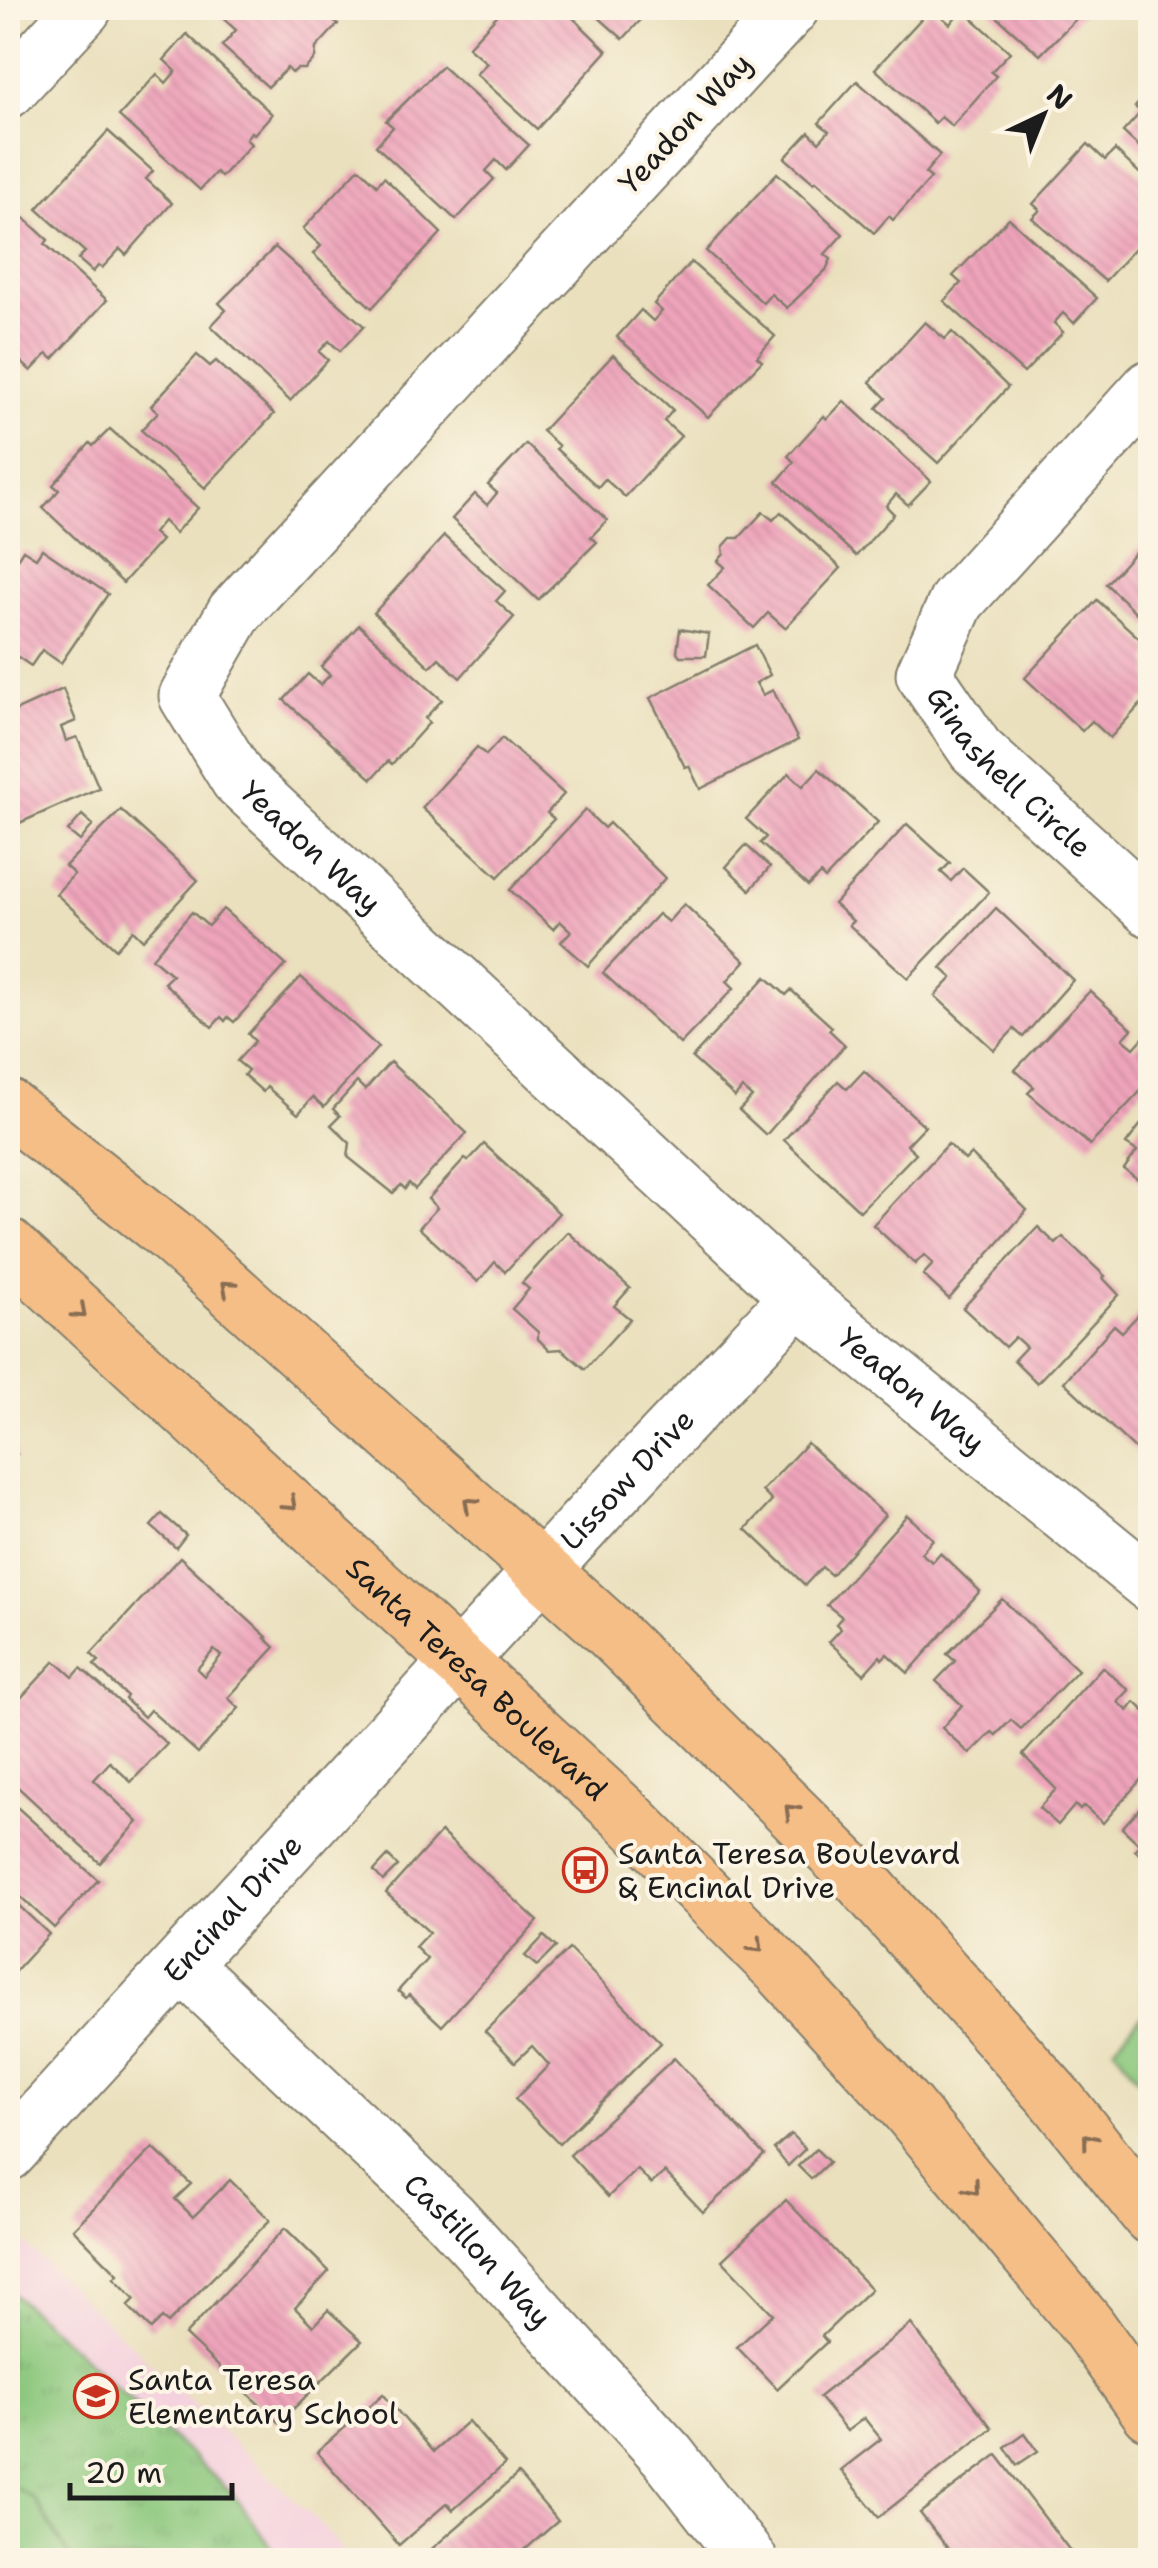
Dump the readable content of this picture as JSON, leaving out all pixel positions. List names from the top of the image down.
{
  "streets": {
    "main road": ["Santa Teresa Boulevard"],
    "street": [
      "Yeadon Way",
      "Ginashell Circle",
      "Lissow Drive",
      "Encinal Drive",
      "Castillon Way"
    ]
  },
  "crossings": [
    ["Yeadon Way", "Lissow Drive"],
    ["Lissow Drive", "Santa Teresa Boulevard"],
    ["Lissow Drive", "Encinal Drive"],
    ["Santa Teresa Boulevard", "Encinal Drive"],
    ["Encinal Drive", "Castillon Way"]
  ],
  "places": {
    "bus stop": ["Santa Teresa Boulevard & Encinal Drive"],
    "school or university": ["Santa Teresa Elementary School"]
  },
  "scale_bar": "20 m",
  "north": "top right"
}
